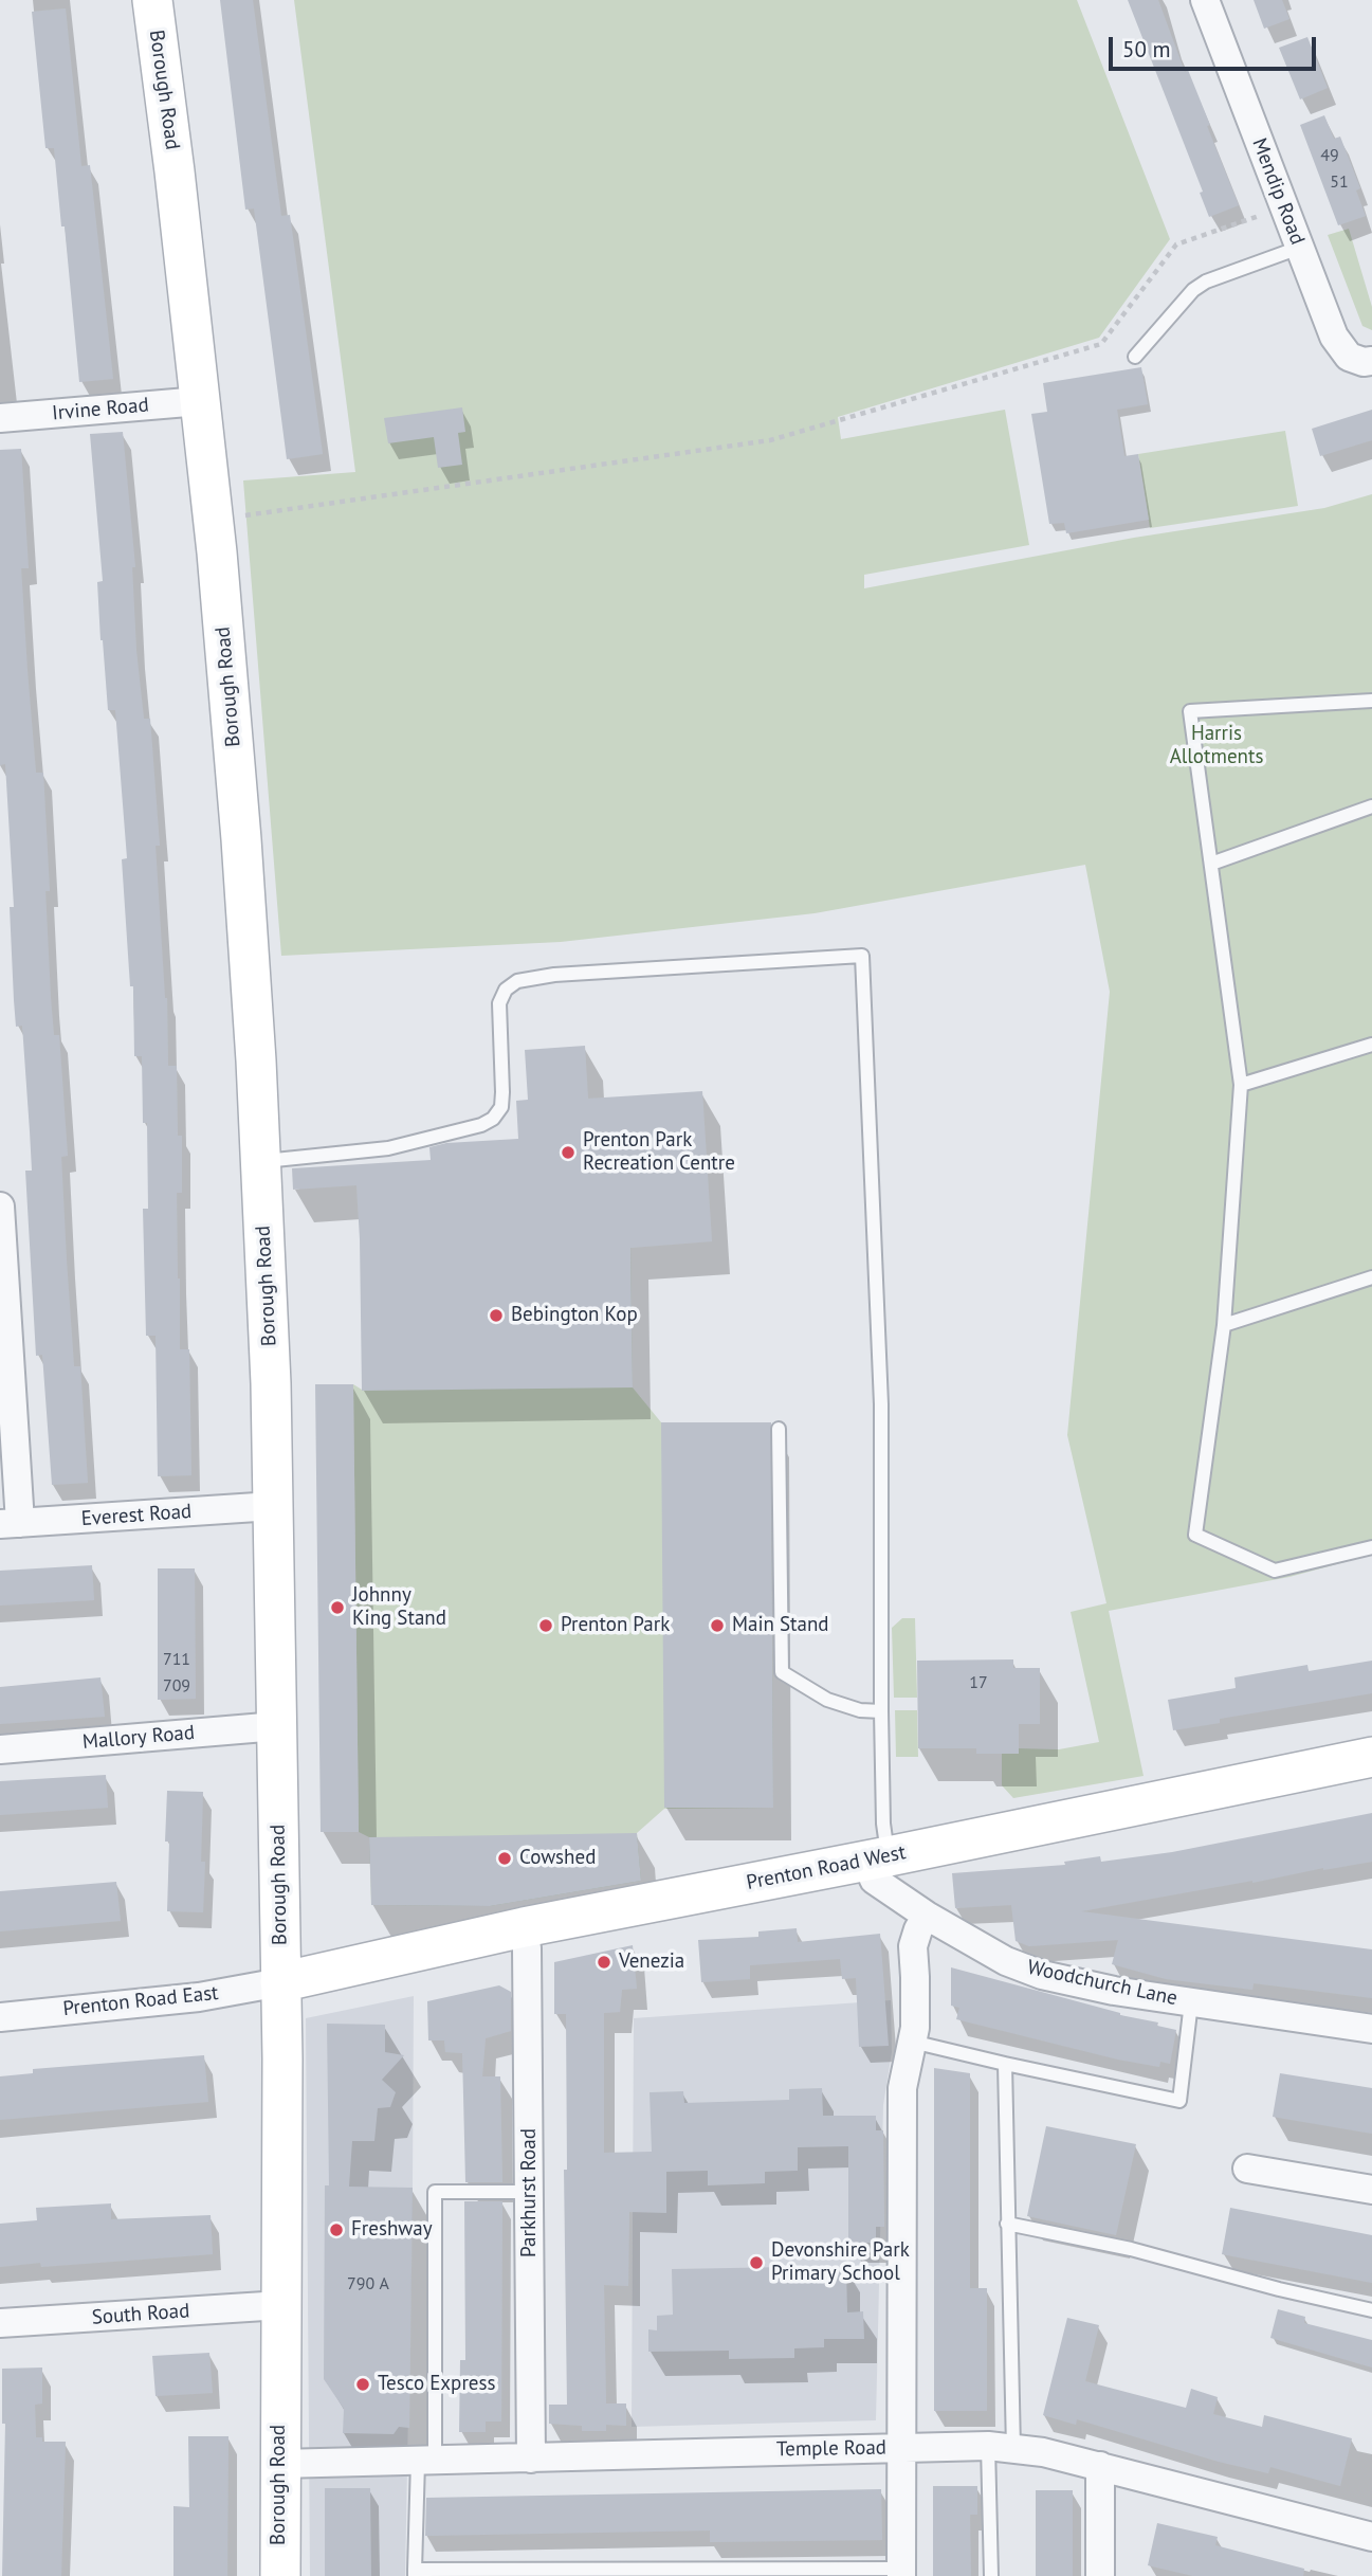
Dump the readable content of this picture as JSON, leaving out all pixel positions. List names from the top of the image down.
{
  "streets": {
    "street": [
      "Borough Road",
      "Mendip Road",
      "Irvine Road",
      "Everest Road",
      "Mallory Road",
      "Prenton Road West",
      "Woodchurch Lane",
      "Prenton Road East",
      "Parkhurst Road",
      "South Road",
      "Temple Road"
    ]
  },
  "crossings": [
    ["Borough Road", "Irvine Road"],
    ["Borough Road", "Everest Road"],
    ["Borough Road", "Mallory Road"],
    ["Borough Road", "Prenton Road West"],
    ["Borough Road", "Prenton Road East"],
    ["Borough Road", "South Road"],
    ["Borough Road", "Temple Road"],
    ["Prenton Road West", "Woodchurch Lane"],
    ["Prenton Road West", "Prenton Road East"],
    ["Prenton Road West", "Parkhurst Road"],
    ["Parkhurst Road", "Temple Road"]
  ],
  "parks": ["Harris Allotments"],
  "places": [
    "Prenton Park Recreation Centre",
    "Bebington Kop",
    "Johnny King Stand",
    "Prenton Park",
    "Main Stand",
    "Cowshed",
    "Venezia",
    "Freshway",
    "Devonshire Park Primary School",
    "Tesco Express"
  ],
  "house_numbers": [
    "49",
    "51",
    "711",
    "17",
    "709",
    "790 A"
  ],
  "scale_bar": "50 m"
}
